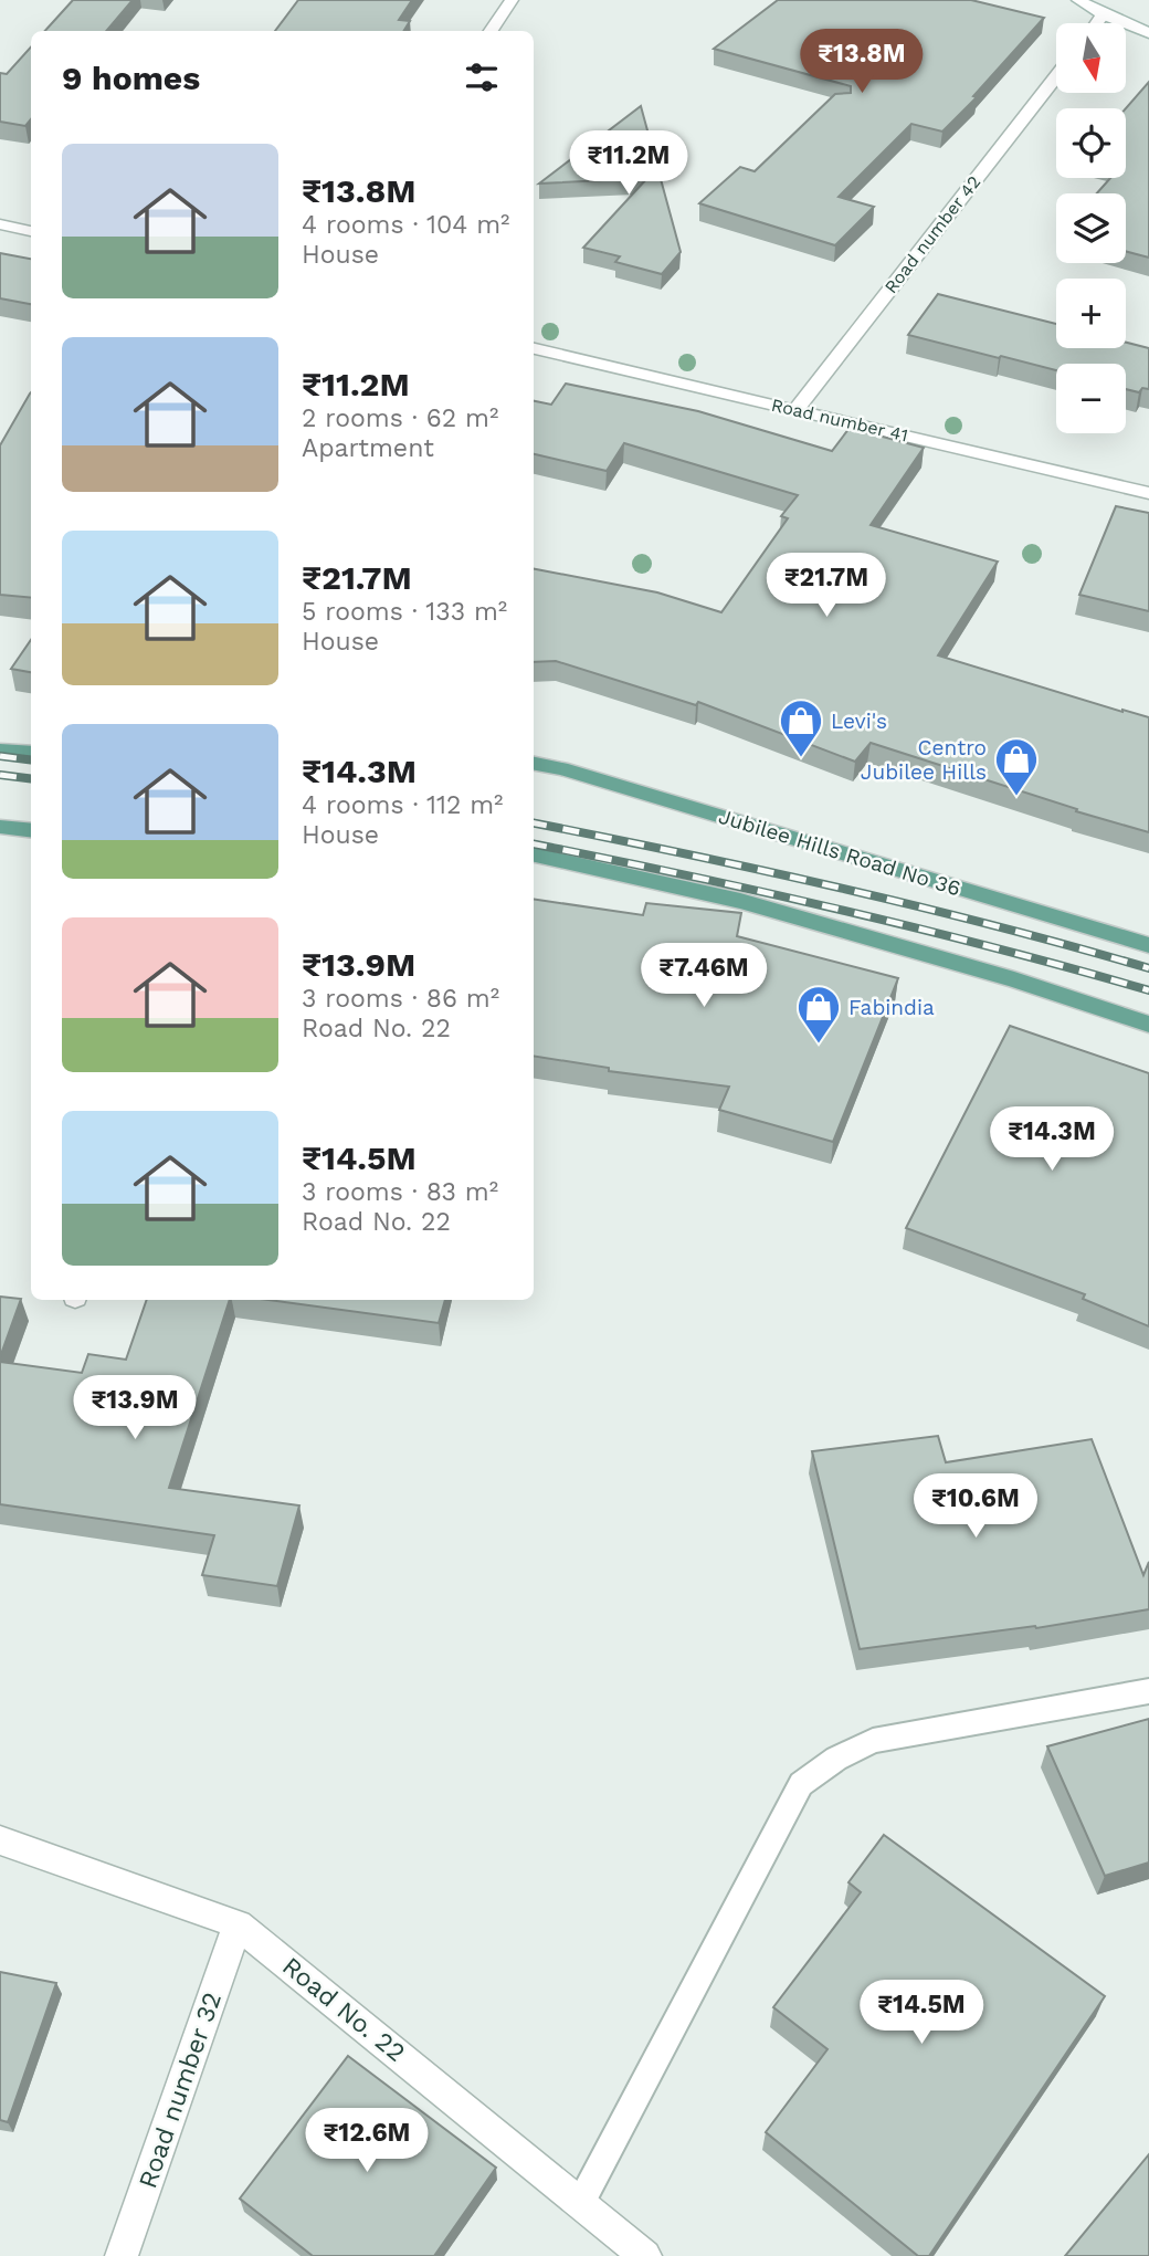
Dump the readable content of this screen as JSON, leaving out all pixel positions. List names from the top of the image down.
{
  "streets": {
    "main road": ["Jubilee Hills Road No 36"],
    "street": [
      "Road number 42",
      "Road number 41",
      "Road No. 22",
      "Road number 32"
    ]
  },
  "crossings": [
    ["Road number 42", "Road number 41"],
    ["Road No. 22", "Road number 32"]
  ],
  "places": {
    "shop": ["Levi's", "Centro Jubilee Hills", "Fabindia"]
  },
  "north": "bottom",
  "page": {
    "map_buttons": ["+", "−"],
    "price": [
      "₹13.8M",
      "₹11.2M",
      "₹21.7M",
      "₹7.46M",
      "₹14.3M",
      "₹13.9M",
      "₹10.6M",
      "₹14.5M",
      "₹12.6M"
    ],
    "heading": "9 homes",
    "list": [
      {
        "name": "₹13.8M",
        "note": "4 rooms · 104 m² · House"
      },
      {
        "name": "₹11.2M",
        "note": "2 rooms · 62 m² · Apartment"
      },
      {
        "name": "₹21.7M",
        "note": "5 rooms · 133 m² · House"
      },
      {
        "name": "₹14.3M",
        "note": "4 rooms · 112 m² · House"
      },
      {
        "name": "₹13.9M",
        "note": "3 rooms · 86 m² · Road No. 22"
      },
      {
        "name": "₹14.5M",
        "note": "3 rooms · 83 m² · Road No. 22"
      }
    ]
  }
}
